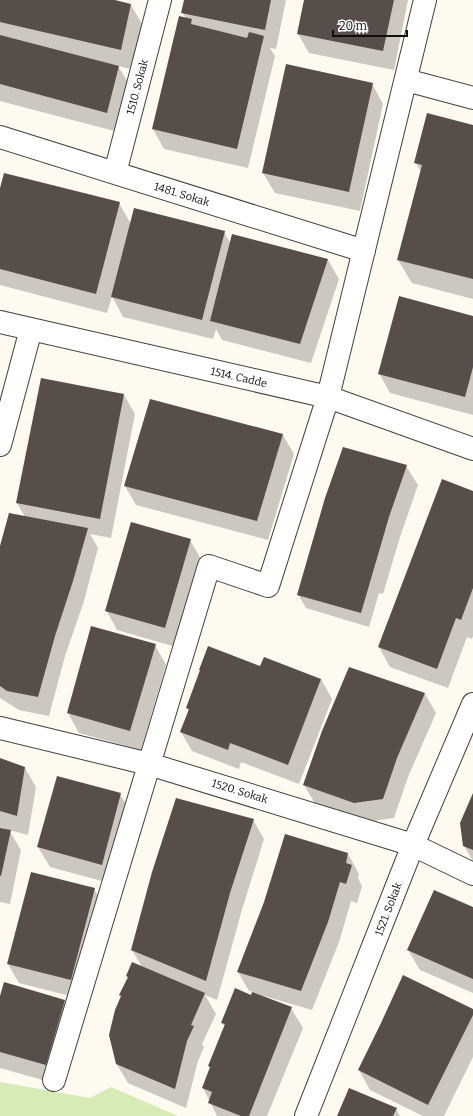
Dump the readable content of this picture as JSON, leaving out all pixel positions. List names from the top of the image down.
{
  "streets": {
    "street": [
      "1510. Sokak",
      "1481. Sokak",
      "1514. Cadde",
      "1520. Sokak",
      "1521. Sokak"
    ]
  },
  "crossings": [
    ["1510. Sokak", "1481. Sokak"],
    ["1520. Sokak", "1521. Sokak"]
  ],
  "scale_bar": "20 m"
}
